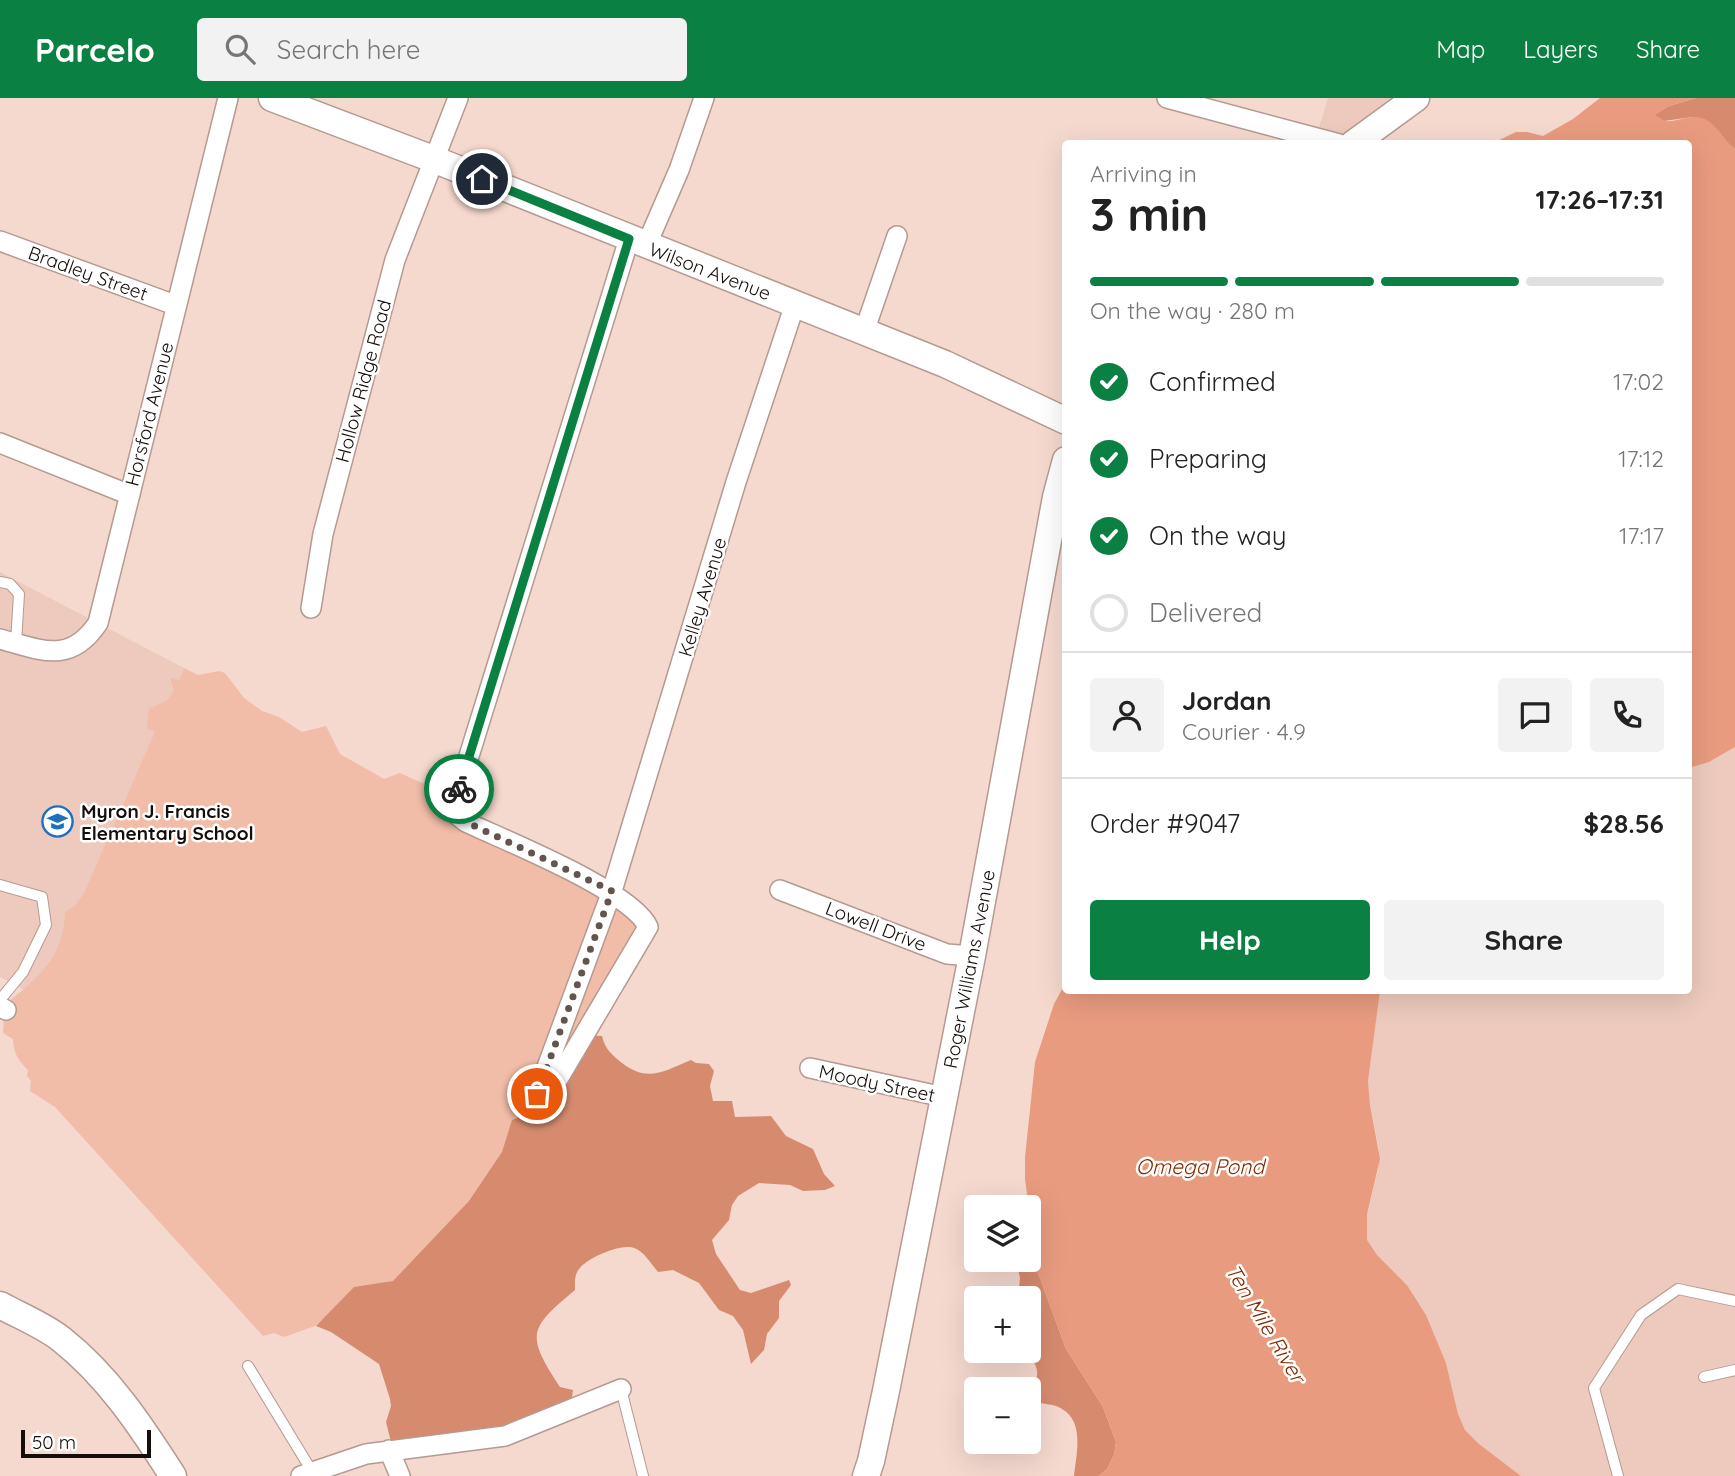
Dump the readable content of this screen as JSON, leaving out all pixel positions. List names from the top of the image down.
{
  "streets": {
    "main road": ["Wilson Avenue", "Roger Williams Avenue"],
    "street": [
      "Bradley Street",
      "Hollow Ridge Road",
      "Horsford Avenue",
      "Kelley Avenue",
      "Lowell Drive",
      "Moody Street"
    ]
  },
  "crossings": [
    ["Wilson Avenue", "Hollow Ridge Road"],
    ["Wilson Avenue", "Kelley Avenue"],
    ["Bradley Street", "Horsford Avenue"],
    ["Lowell Drive", "Roger Williams Avenue"],
    ["Roger Williams Avenue", "Moody Street"]
  ],
  "water": ["Omega Pond", "Ten Mile River"],
  "places": {
    "school or university": ["Myron J. Francis Elementary School"]
  },
  "scale_bar": "50 m",
  "page": {
    "header": "Parcelo",
    "search": "Search here",
    "nav": ["Map", "Layers", "Share"],
    "heading": ["3 min", "Arriving in", "17:26–17:31"],
    "panel": [
      "Jordan",
      "Courier · 4.9",
      "Order #9047",
      "$28.56"
    ],
    "bar": "On the way · 280 m",
    "list": [
      ["Confirmed", "17:02"],
      ["Preparing", "17:12"],
      ["On the way", "17:17"],
      "Delivered"
    ],
    "buttons": ["Help", "Share"],
    "map_buttons": ["+", "−"],
    "scale": "50 m"
  }
}
